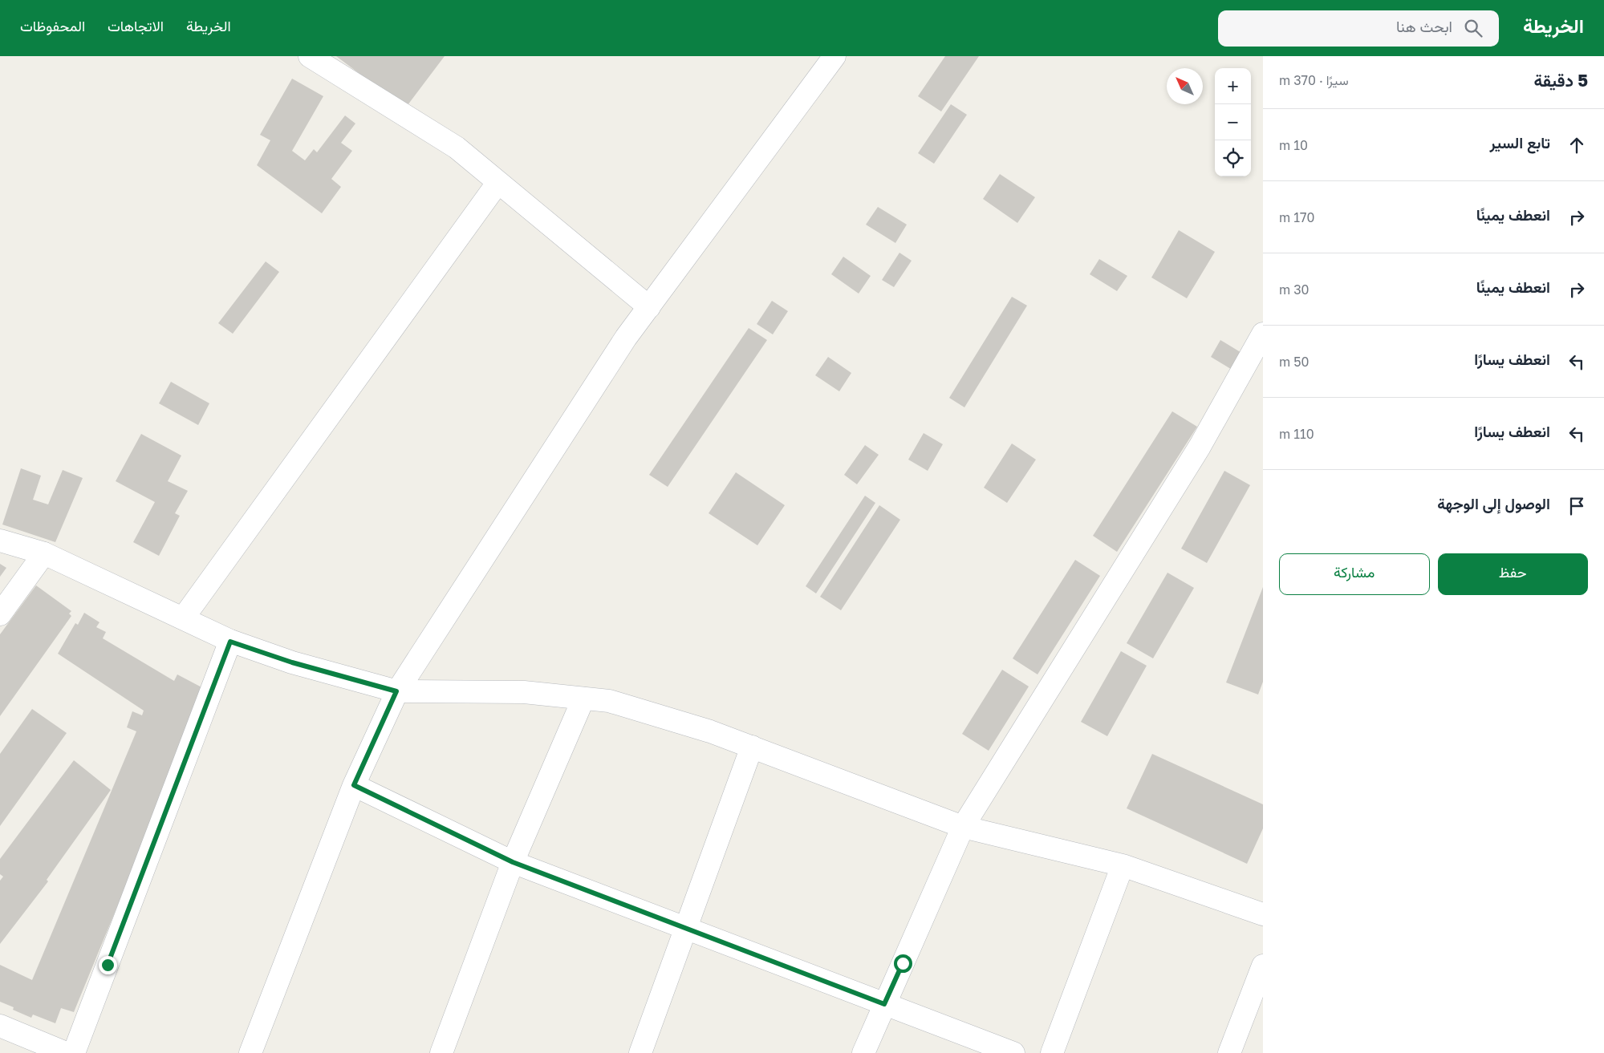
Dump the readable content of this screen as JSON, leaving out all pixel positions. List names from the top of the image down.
{
  "north": "top left",
  "page": {
    "header": "الخريطة",
    "search": "ابحث هنا",
    "nav": ["الخريطة", "الاتجاهات", "المحفوظات"],
    "heading": ["5 دقيقة", "سيرًا · 370 m"],
    "map_buttons": ["+", "−"],
    "list": [
      ["تابع السير", "10 m"],
      ["انعطف يمينًا", "170 m"],
      ["انعطف يمينًا", "30 m"],
      ["انعطف يسارًا", "50 m"],
      ["انعطف يسارًا", "110 m"],
      "الوصول إلى الوجهة"
    ],
    "buttons": ["حفظ", "مشاركة"]
  }
}
